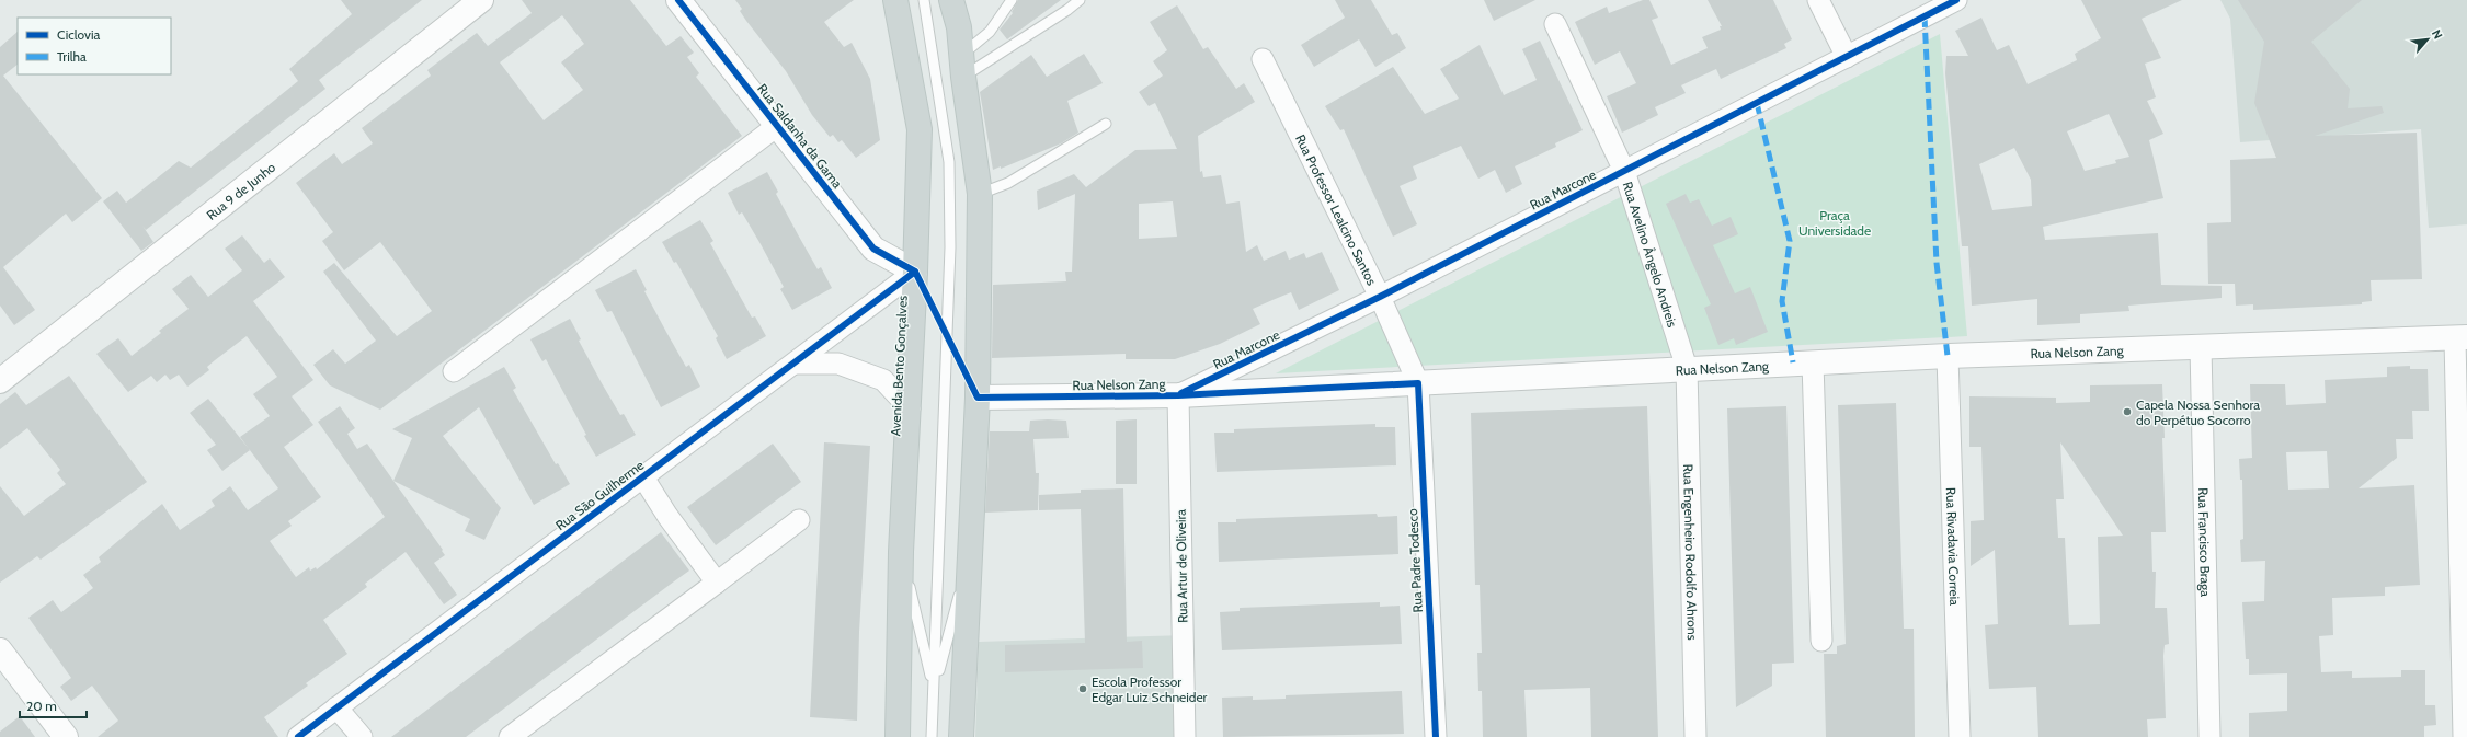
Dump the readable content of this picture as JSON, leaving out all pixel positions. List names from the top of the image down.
{
  "streets": {
    "main road": ["Avenida Bento Gonçalves"],
    "street": [
      "Rua Saldanha da Gama",
      "Rua Marcone",
      "Rua 9 de Junho",
      "Rua Professor Lealcino Santos",
      "Rua Avelino Ângelo Andreis",
      "Rua Nelson Zang",
      "Rua São Guilherme",
      "Rua Francisco Braga",
      "Rua Rivadavia Correia",
      "Rua Engenheiro Rodolfo Ahrons",
      "Rua Padre Todesco",
      "Rua Artur de Oliveira"
    ]
  },
  "crossings": [
    ["Rua Saldanha da Gama", "Avenida Bento Gonçalves"],
    ["Rua Saldanha da Gama", "Rua São Guilherme"],
    ["Rua Marcone", "Rua Professor Lealcino Santos"],
    ["Rua Marcone", "Rua Avelino Ângelo Andreis"],
    ["Rua Marcone", "Rua Nelson Zang"],
    ["Rua Marcone", "Rua Artur de Oliveira"],
    ["Rua Professor Lealcino Santos", "Rua Nelson Zang"],
    ["Rua Professor Lealcino Santos", "Rua Padre Todesco"],
    ["Rua Avelino Ângelo Andreis", "Rua Nelson Zang"],
    ["Rua Avelino Ângelo Andreis", "Rua Engenheiro Rodolfo Ahrons"],
    ["Rua Nelson Zang", "Rua Francisco Braga"],
    ["Rua Nelson Zang", "Rua Rivadavia Correia"],
    ["Rua Nelson Zang", "Rua Engenheiro Rodolfo Ahrons"],
    ["Rua Nelson Zang", "Rua Padre Todesco"],
    ["Rua Nelson Zang", "Rua Artur de Oliveira"],
    ["Avenida Bento Gonçalves", "Rua São Guilherme"]
  ],
  "parks": ["Praça Universidade"],
  "places": ["Capela Nossa Senhora do Perpétuo Socorro", "Escola Professor Edgar Luiz Schneider"],
  "legend": ["Ciclovia", "Trilha"],
  "scale_bar": "20 m",
  "north": "top right"
}
